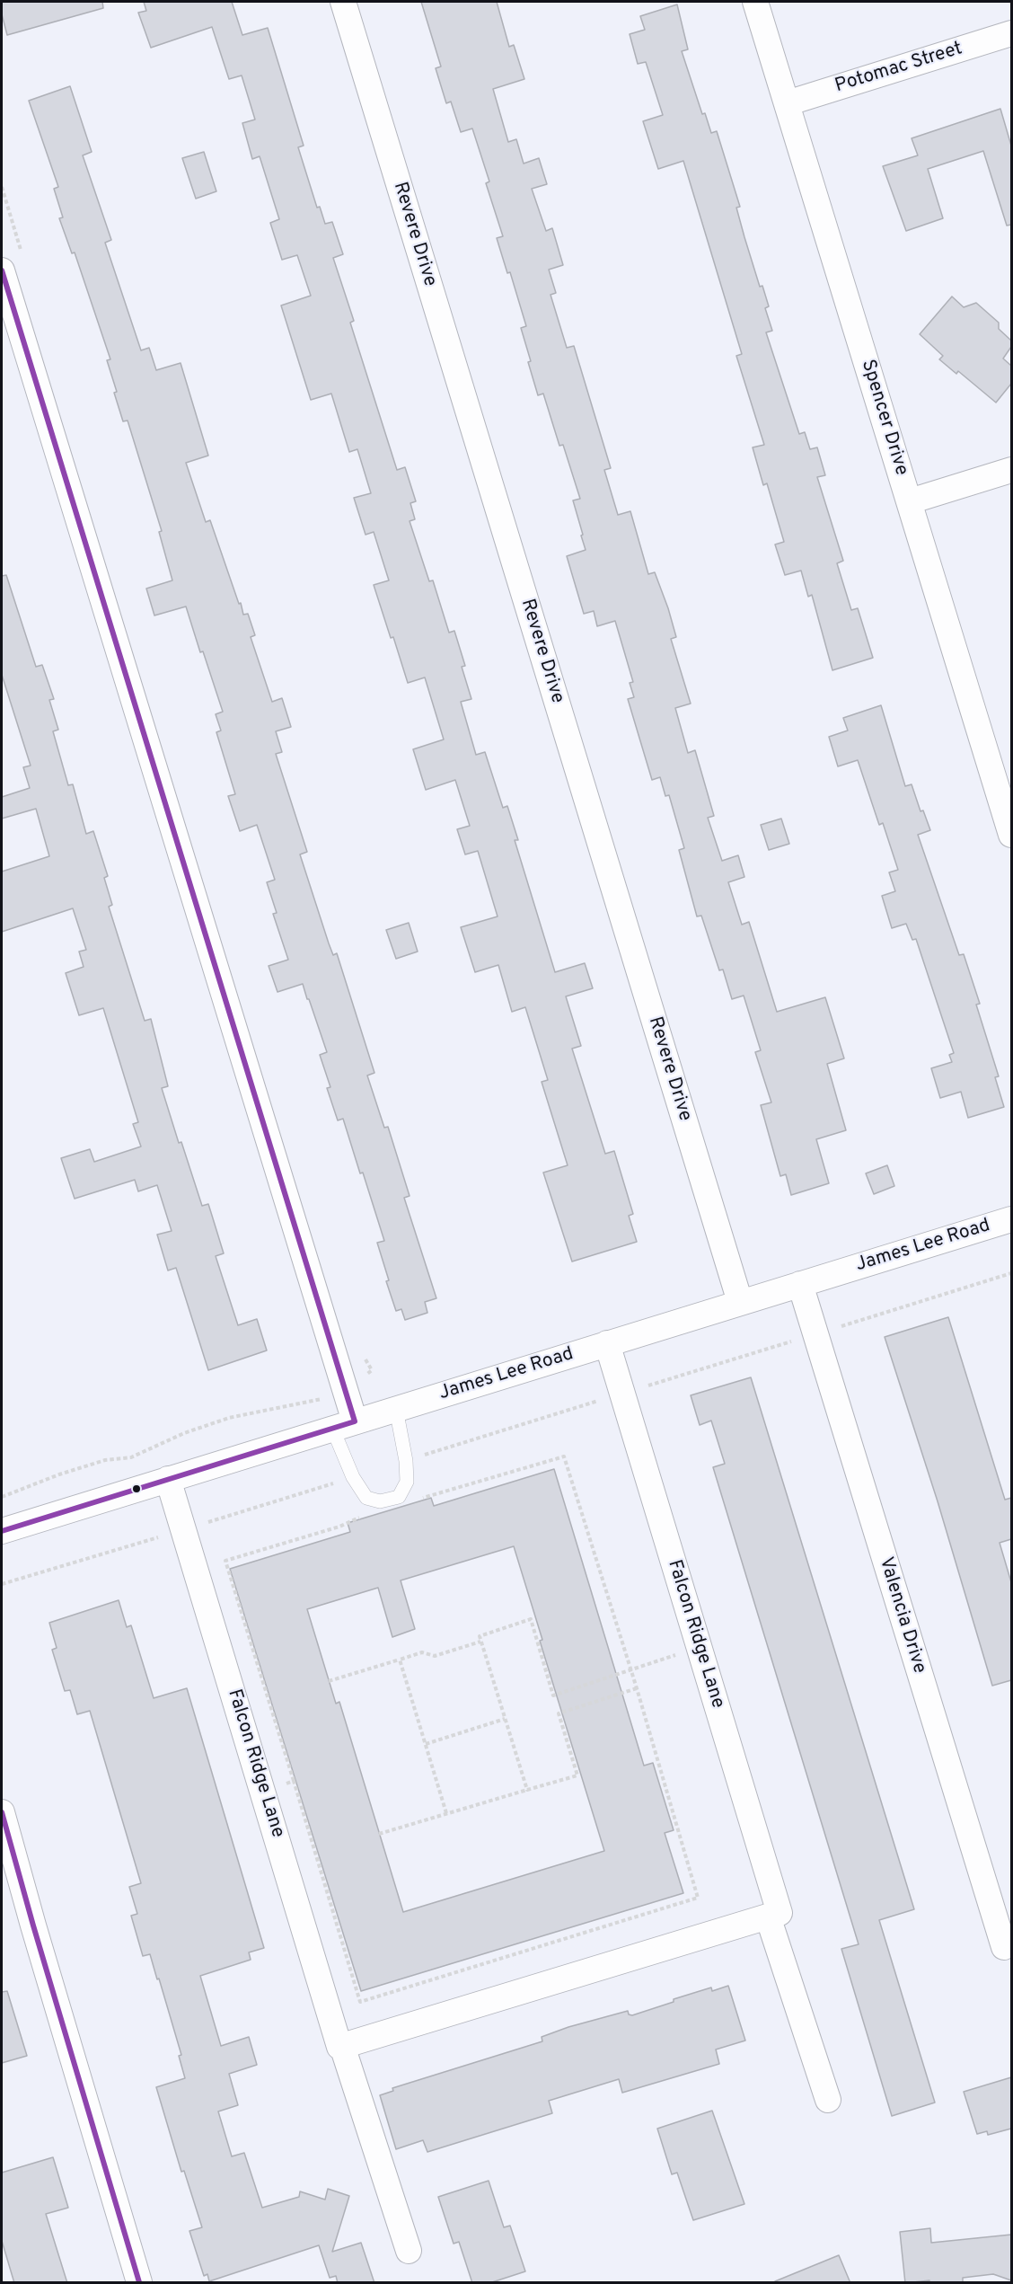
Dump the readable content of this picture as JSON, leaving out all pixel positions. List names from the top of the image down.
{
  "streets": {
    "street": [
      "Potomac Street",
      "Revere Drive",
      "Spencer Drive",
      "James Lee Road",
      "Valencia Drive",
      "Falcon Ridge Lane"
    ]
  },
  "crossings": [
    ["Potomac Street", "Spencer Drive"],
    ["Revere Drive", "James Lee Road"],
    ["James Lee Road", "Valencia Drive"],
    ["James Lee Road", "Falcon Ridge Lane"]
  ]
}
